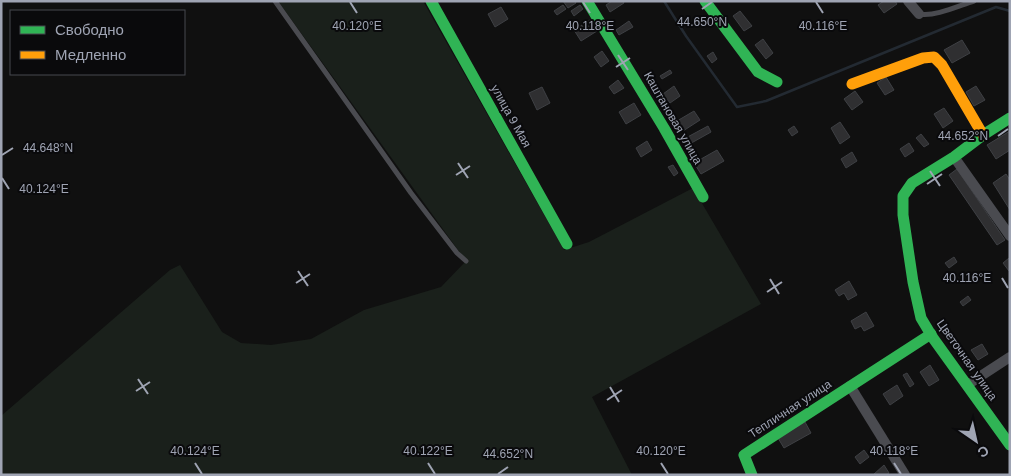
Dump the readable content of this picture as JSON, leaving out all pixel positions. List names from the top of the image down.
{
  "streets": {
    "street": [
      "улица 9 Мая",
      "Каштановая улица",
      "Цветочная улица",
      "Тепличная улица"
    ]
  },
  "crossings": [
    ["Цветочная улица", "Тепличная улица"]
  ],
  "legend": ["Свободно", "Медленно"],
  "north": "bottom right",
  "coordinates": [
    "44.650°N",
    "40.120°E",
    "40.118°E",
    "40.116°E",
    "44.652°N",
    "44.648°N",
    "40.124°E",
    "40.122°E"
  ]
}
